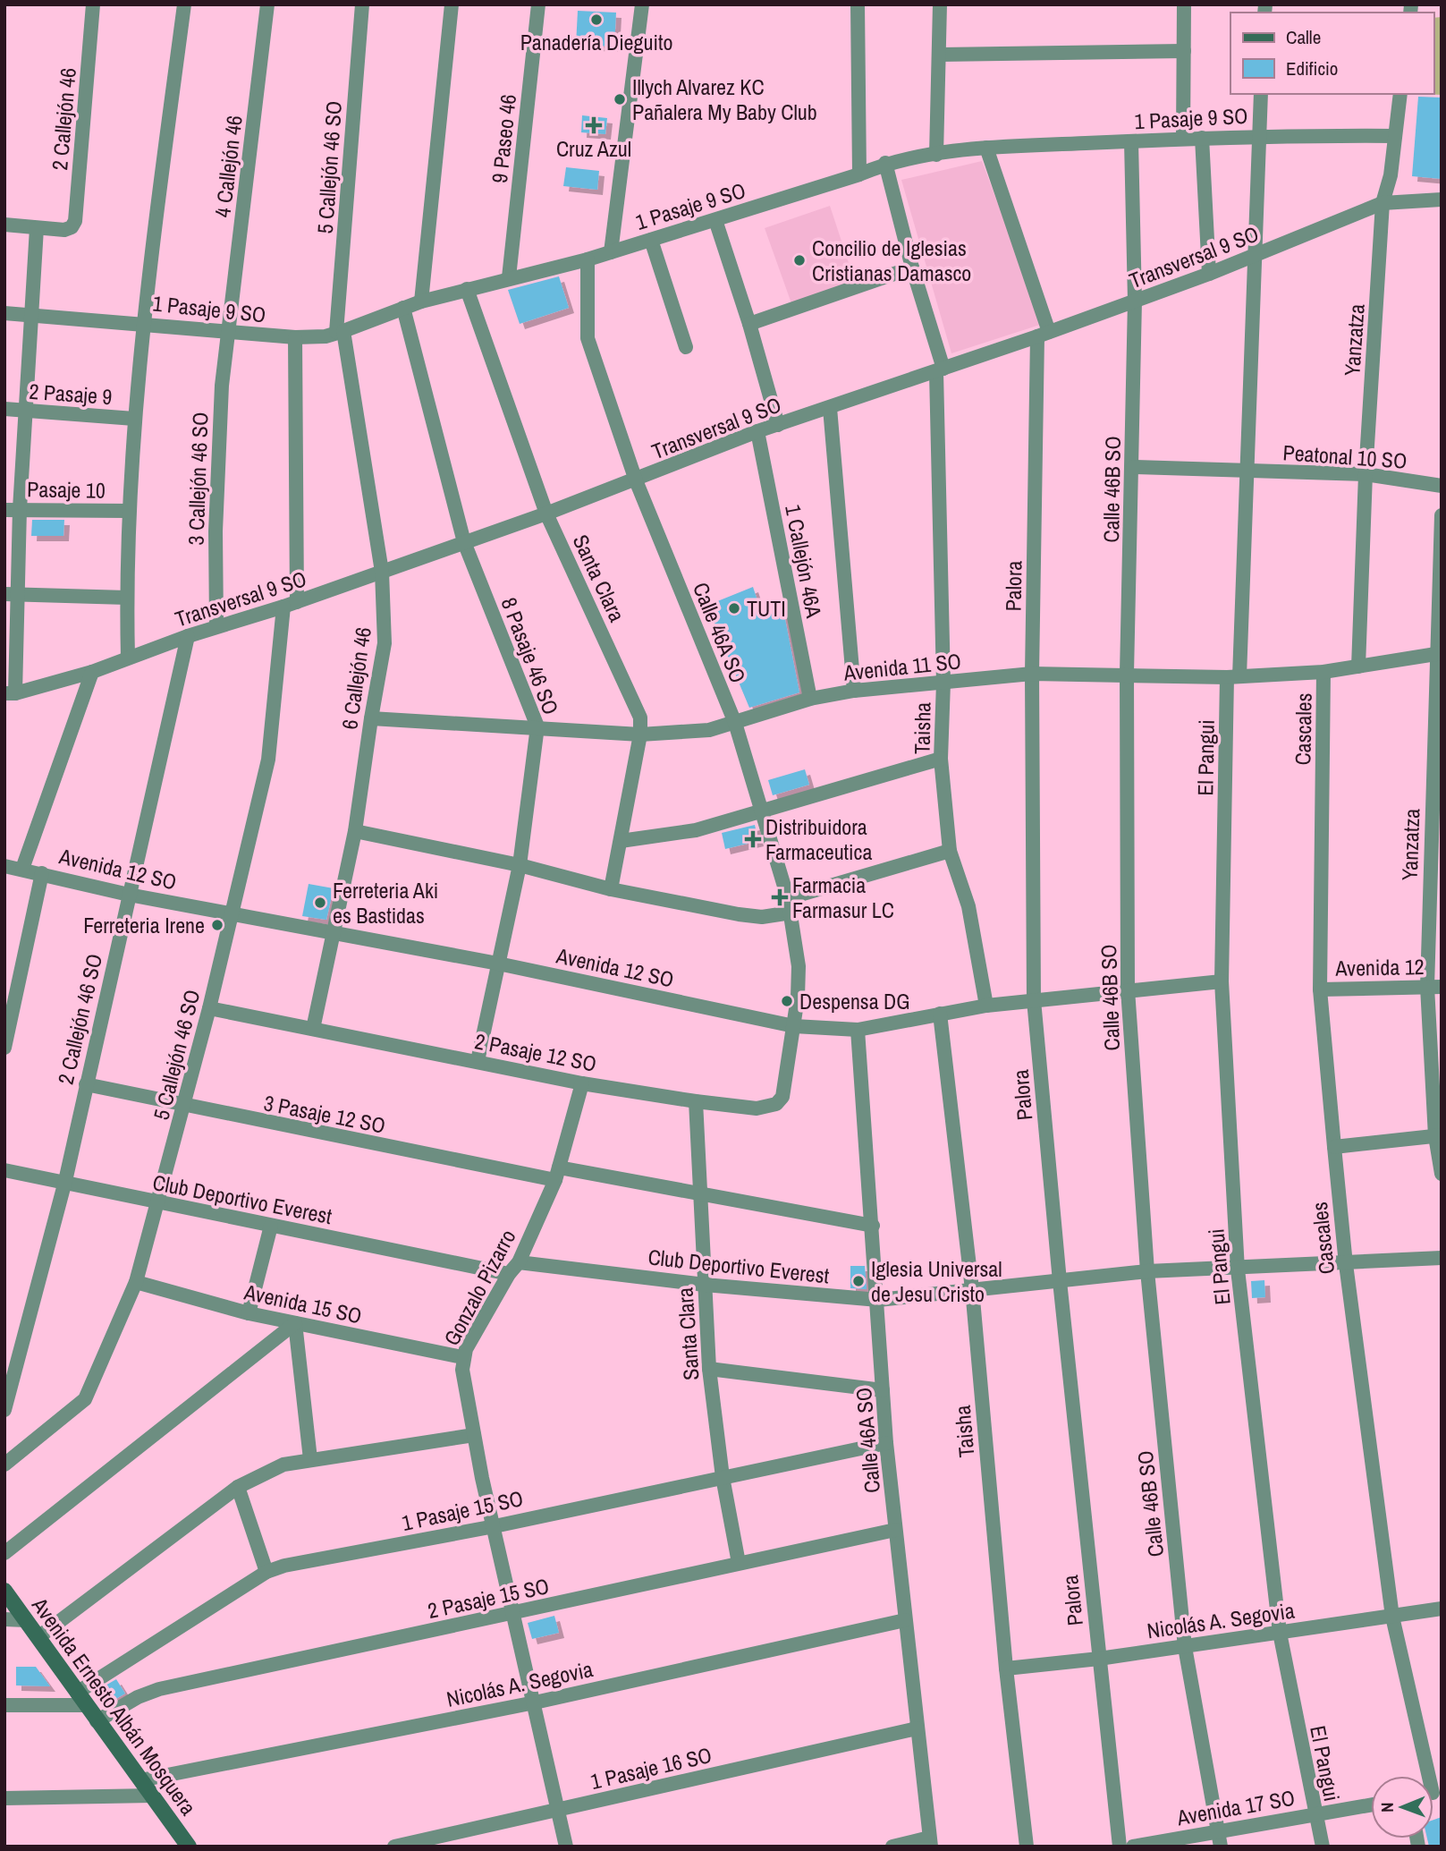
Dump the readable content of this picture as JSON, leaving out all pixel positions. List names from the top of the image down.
{
  "streets": {
    "street": [
      "1 Pasaje 9 SO",
      "2 Callejón 46",
      "9 Paseo 46",
      "4 Callejón 46",
      "5 Callejón 46 SO",
      "Transversal 9 SO",
      "Yanzatza",
      "2 Pasaje 9",
      "Peatonal 10 SO",
      "3 Callejón 46 SO",
      "Pasaje 10",
      "Calle 46B SO",
      "1 Callejón 46A",
      "Santa Clara",
      "Palora",
      "Calle 46A SO",
      "8 Pasaje 46 SO",
      "Avenida 11 SO",
      "6 Callejón 46",
      "Taisha",
      "Cascales",
      "El Pangui",
      "Avenida 12 SO",
      "Avenida 12",
      "2 Callejón 46 SO",
      "2 Pasaje 12 SO",
      "3 Pasaje 12 SO",
      "Club Deportivo Everest",
      "Gonzalo Pizarro",
      "Avenida 15 SO",
      "1 Pasaje 15 SO",
      "2 Pasaje 15 SO",
      "Nicolás A. Segovia",
      "Avenida Ernesto Albán Mosquera",
      "1 Pasaje 16 SO",
      "Avenida 17 SO"
    ]
  },
  "crossings": [
    ["1 Pasaje 9 SO", "9 Paseo 46"],
    ["1 Pasaje 9 SO", "4 Callejón 46"],
    ["1 Pasaje 9 SO", "5 Callejón 46 SO"],
    ["1 Pasaje 9 SO", "Yanzatza"],
    ["1 Pasaje 9 SO", "3 Callejón 46 SO"],
    ["1 Pasaje 9 SO", "Calle 46B SO"],
    ["1 Pasaje 9 SO", "Santa Clara"],
    ["1 Pasaje 9 SO", "Palora"],
    ["1 Pasaje 9 SO", "Calle 46A SO"],
    ["1 Pasaje 9 SO", "8 Pasaje 46 SO"],
    ["1 Pasaje 9 SO", "6 Callejón 46"],
    ["1 Pasaje 9 SO", "Taisha"],
    ["1 Pasaje 9 SO", "El Pangui"],
    ["4 Callejón 46", "3 Callejón 46 SO"],
    ["5 Callejón 46 SO", "Transversal 9 SO"],
    ["5 Callejón 46 SO", "6 Callejón 46"],
    ["5 Callejón 46 SO", "Avenida 12 SO"],
    ["5 Callejón 46 SO", "2 Pasaje 12 SO"],
    ["5 Callejón 46 SO", "3 Pasaje 12 SO"],
    ["5 Callejón 46 SO", "Club Deportivo Everest"],
    ["5 Callejón 46 SO", "Avenida 15 SO"],
    ["Transversal 9 SO", "Yanzatza"],
    ["Transversal 9 SO", "3 Callejón 46 SO"],
    ["Transversal 9 SO", "Calle 46B SO"],
    ["Transversal 9 SO", "1 Callejón 46A"],
    ["Transversal 9 SO", "Santa Clara"],
    ["Transversal 9 SO", "Palora"],
    ["Transversal 9 SO", "Calle 46A SO"],
    ["Transversal 9 SO", "8 Pasaje 46 SO"],
    ["Transversal 9 SO", "6 Callejón 46"],
    ["Transversal 9 SO", "Taisha"],
    ["Transversal 9 SO", "El Pangui"],
    ["Transversal 9 SO", "2 Callejón 46 SO"],
    ["Yanzatza", "Peatonal 10 SO"],
    ["Yanzatza", "Avenida 11 SO"],
    ["Yanzatza", "Avenida 12"],
    ["Peatonal 10 SO", "Calle 46B SO"],
    ["Peatonal 10 SO", "El Pangui"],
    ["Calle 46B SO", "Avenida 11 SO"],
    ["Calle 46B SO", "Avenida 12 SO"],
    ["Calle 46B SO", "Club Deportivo Everest"],
    ["Calle 46B SO", "Nicolás A. Segovia"],
    ["Calle 46B SO", "Avenida 17 SO"],
    ["1 Callejón 46A", "Avenida 11 SO"],
    ["Santa Clara", "Avenida 11 SO"],
    ["Santa Clara", "2 Pasaje 12 SO"],
    ["Santa Clara", "3 Pasaje 12 SO"],
    ["Santa Clara", "Club Deportivo Everest"],
    ["Santa Clara", "1 Pasaje 15 SO"],
    ["Santa Clara", "2 Pasaje 15 SO"],
    ["Palora", "Avenida 11 SO"],
    ["Palora", "Avenida 12 SO"],
    ["Palora", "Club Deportivo Everest"],
    ["Palora", "Nicolás A. Segovia"],
    ["Calle 46A SO", "Avenida 11 SO"],
    ["Calle 46A SO", "Avenida 12 SO"],
    ["Calle 46A SO", "2 Pasaje 12 SO"],
    ["Calle 46A SO", "3 Pasaje 12 SO"],
    ["Calle 46A SO", "Club Deportivo Everest"],
    ["Calle 46A SO", "1 Pasaje 15 SO"],
    ["Calle 46A SO", "2 Pasaje 15 SO"],
    ["Calle 46A SO", "Nicolás A. Segovia"],
    ["Calle 46A SO", "1 Pasaje 16 SO"],
    ["8 Pasaje 46 SO", "Avenida 11 SO"],
    ["8 Pasaje 46 SO", "Avenida 12 SO"],
    ["8 Pasaje 46 SO", "2 Pasaje 12 SO"],
    ["Avenida 11 SO", "6 Callejón 46"],
    ["Avenida 11 SO", "Taisha"],
    ["Avenida 11 SO", "Cascales"],
    ["Avenida 11 SO", "El Pangui"],
    ["6 Callejón 46", "Avenida 12 SO"],
    ["6 Callejón 46", "2 Pasaje 12 SO"],
    ["Taisha", "Avenida 12 SO"],
    ["Taisha", "Club Deportivo Everest"],
    ["Taisha", "Nicolás A. Segovia"],
    ["Cascales", "Avenida 12"],
    ["Cascales", "Club Deportivo Everest"],
    ["Cascales", "Nicolás A. Segovia"],
    ["El Pangui", "Avenida 12 SO"],
    ["El Pangui", "Club Deportivo Everest"],
    ["El Pangui", "Nicolás A. Segovia"],
    ["El Pangui", "Avenida 17 SO"],
    ["Avenida 12 SO", "2 Callejón 46 SO"],
    ["Avenida 12 SO", "2 Pasaje 12 SO"],
    ["2 Callejón 46 SO", "3 Pasaje 12 SO"],
    ["2 Callejón 46 SO", "Club Deportivo Everest"],
    ["2 Pasaje 12 SO", "Gonzalo Pizarro"],
    ["3 Pasaje 12 SO", "Gonzalo Pizarro"],
    ["Club Deportivo Everest", "Gonzalo Pizarro"],
    ["Gonzalo Pizarro", "Avenida 15 SO"],
    ["Gonzalo Pizarro", "1 Pasaje 15 SO"],
    ["Gonzalo Pizarro", "2 Pasaje 15 SO"],
    ["Gonzalo Pizarro", "Nicolás A. Segovia"],
    ["Gonzalo Pizarro", "1 Pasaje 16 SO"],
    ["1 Pasaje 15 SO", "Avenida Ernesto Albán Mosquera"],
    ["2 Pasaje 15 SO", "Avenida Ernesto Albán Mosquera"],
    ["Nicolás A. Segovia", "Avenida Ernesto Albán Mosquera"]
  ],
  "places": {
    "other": [
      "Panadería Dieguito",
      "Illych Alvarez KC Pañalera My Baby Club",
      "Concilio de Iglesias Cristianas Damasco",
      "TUTI",
      "Ferreteria Aki es Bastidas",
      "Ferreteria Irene",
      "Despensa DG",
      "Iglesia Universal de Jesu Cristo"
    ],
    "health": ["Cruz Azul", "Distribuidora Farmaceutica", "Farmacia Farmasur LC"]
  },
  "legend": ["Calle", "Edificio"],
  "north": "left"
}
